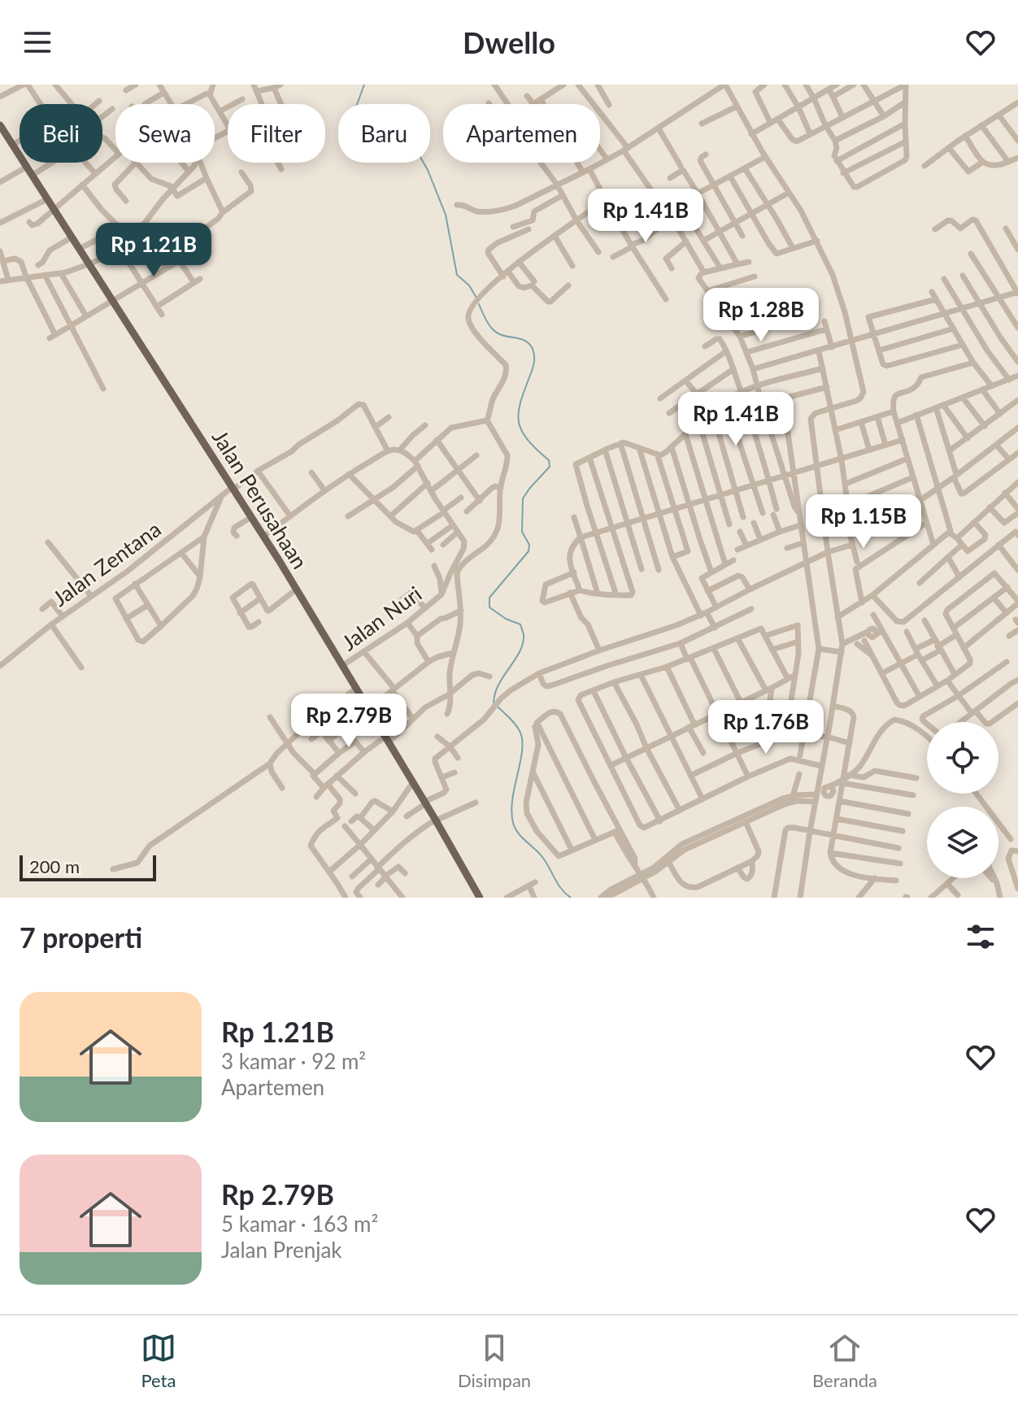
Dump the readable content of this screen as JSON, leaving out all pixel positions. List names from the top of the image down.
{
  "streets": {
    "main road": ["Jalan Perusahaan"],
    "street": ["Jalan Zentana", "Jalan Nuri"]
  },
  "crossings": [
    ["Jalan Perusahaan", "Jalan Zentana"],
    ["Jalan Perusahaan", "Jalan Nuri"]
  ],
  "scale_bar": "200 m",
  "page": {
    "header": "Dwello",
    "chip": [
      "Beli",
      "Sewa",
      "Filter",
      "Baru",
      "Apartemen"
    ],
    "price": [
      "Rp 1.41B",
      "Rp 1.21B",
      "Rp 1.28B",
      "Rp 1.41B",
      "Rp 1.15B",
      "Rp 2.79B",
      "Rp 1.76B"
    ],
    "scale": "200 m",
    "heading": "7 properti",
    "list": [
      {
        "name": "Rp 1.21B",
        "note": "3 kamar · 92 m² · Apartemen"
      },
      {
        "name": "Rp 2.79B",
        "note": "5 kamar · 163 m² · Jalan Prenjak"
      }
    ],
    "tabs": ["Peta", "Disimpan", "Beranda"]
  }
}
